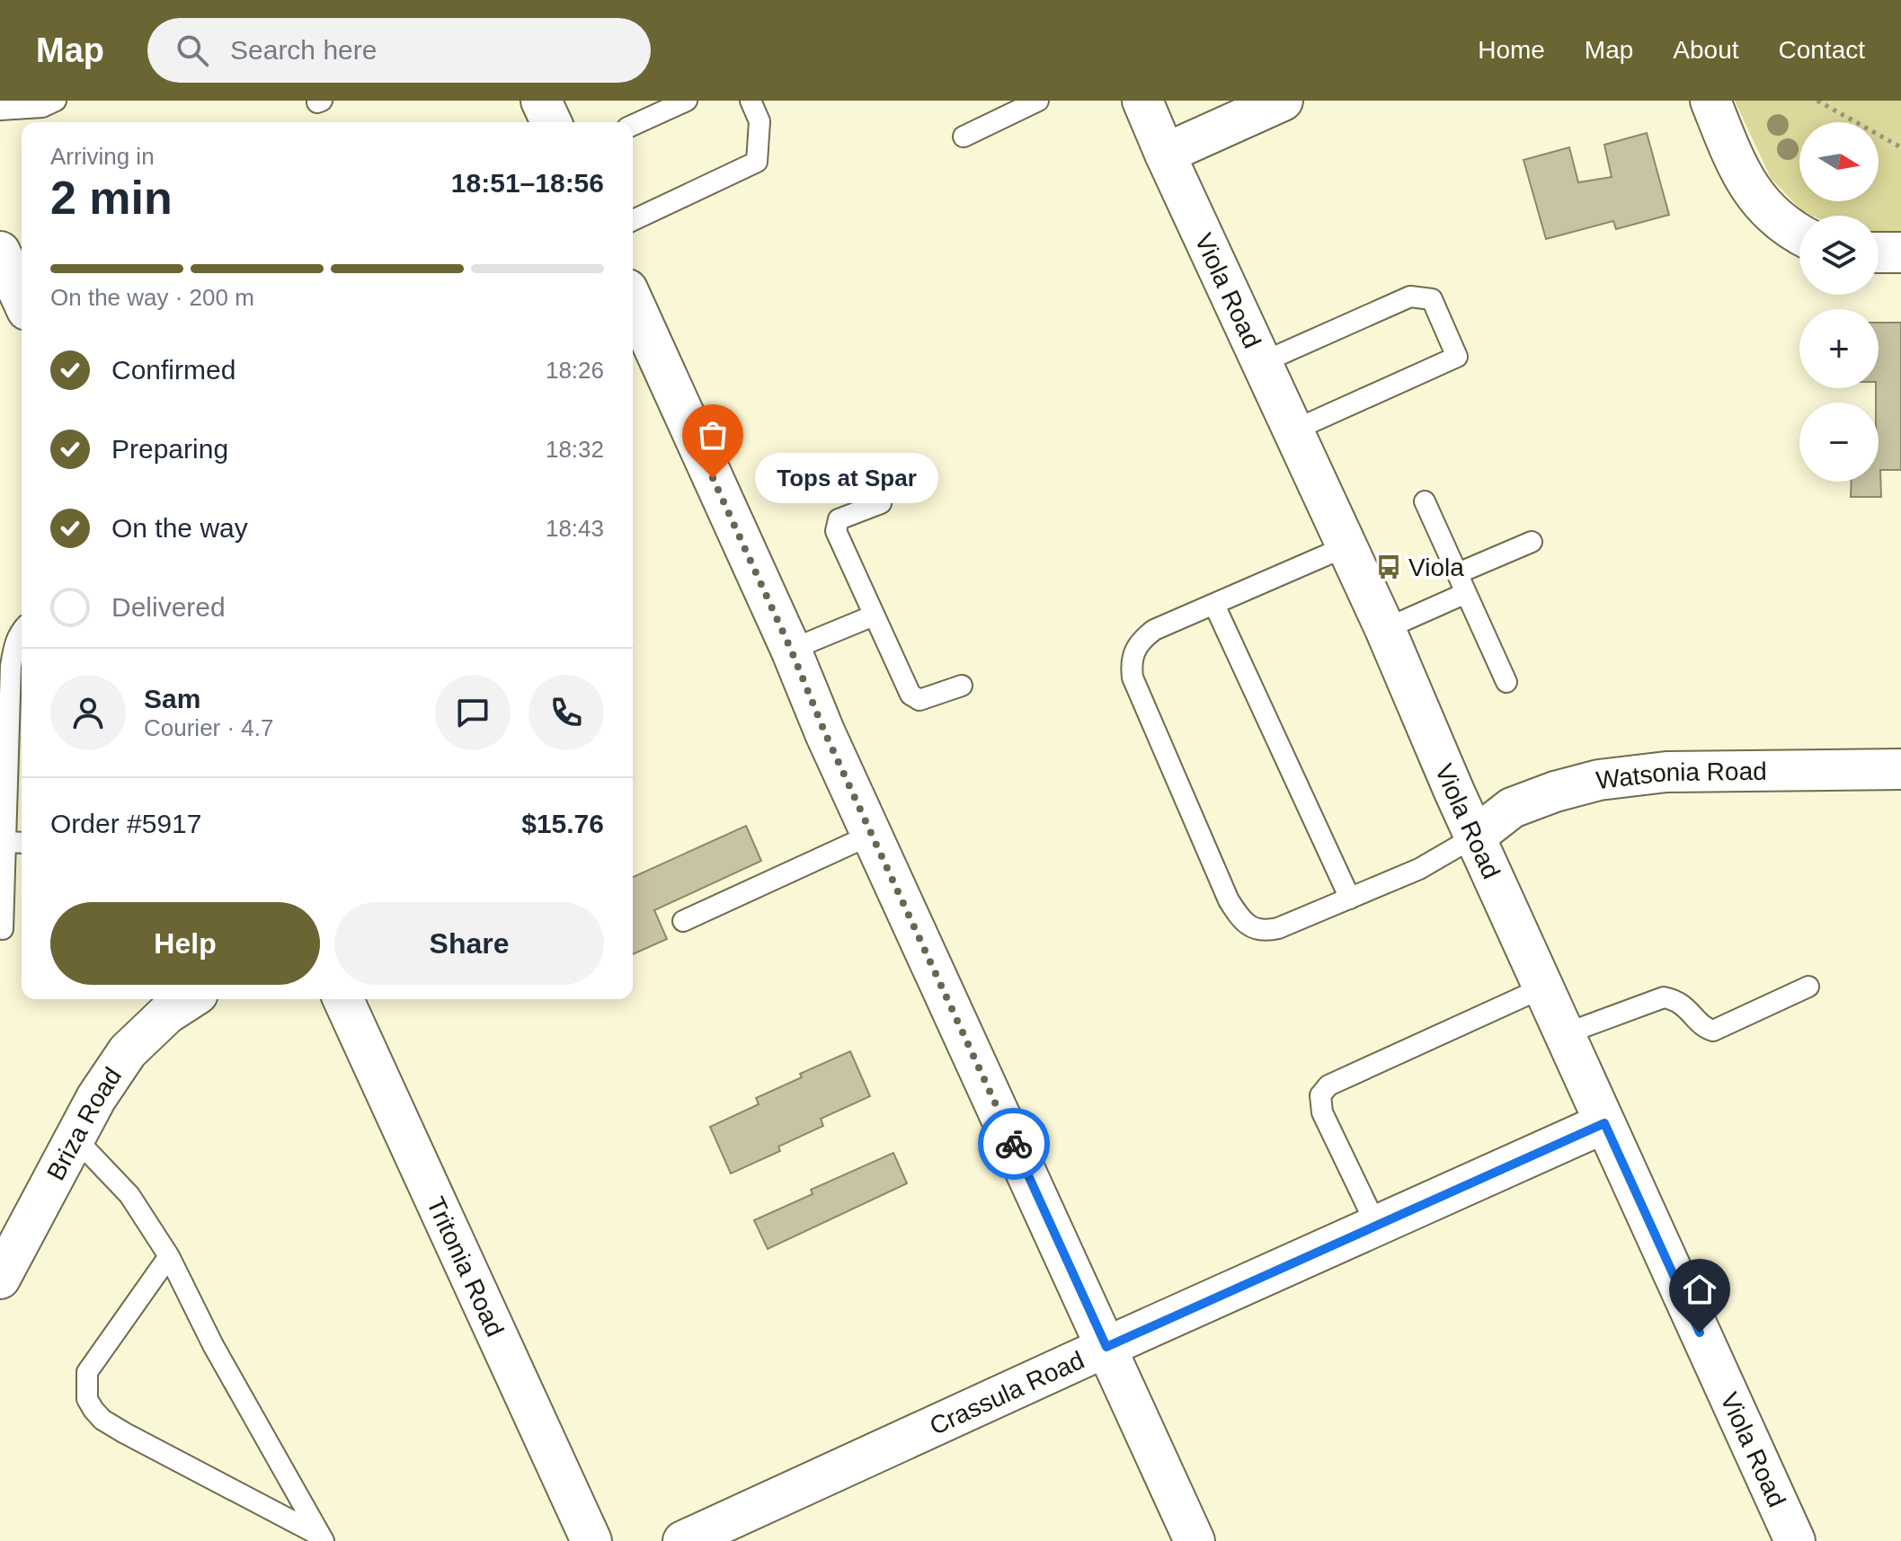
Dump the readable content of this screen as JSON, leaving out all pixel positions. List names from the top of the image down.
{
  "streets": {
    "street": [
      "Viola Road",
      "Watsonia Road",
      "Briza Road",
      "Tritonia Road",
      "Crassula Road"
    ]
  },
  "crossings": [
    ["Viola Road", "Watsonia Road"],
    ["Viola Road", "Crassula Road"]
  ],
  "places": {
    "other": ["Tops at Spar"],
    "bus stop": ["Viola"]
  },
  "north": "right",
  "page": {
    "header": "Map",
    "search": "Search here",
    "nav": [
      "Home",
      "Map",
      "About",
      "Contact"
    ],
    "map_buttons": ["+", "−"],
    "heading": ["2 min", "Arriving in", "18:51–18:56"],
    "panel": [
      "Sam",
      "Courier · 4.7",
      "Order #5917",
      "$15.76"
    ],
    "bar": "On the way · 200 m",
    "list": [
      ["Confirmed", "18:26"],
      ["Preparing", "18:32"],
      ["On the way", "18:43"],
      "Delivered"
    ],
    "bubble": "Tops at Spar",
    "buttons": ["Help", "Share"]
  }
}
